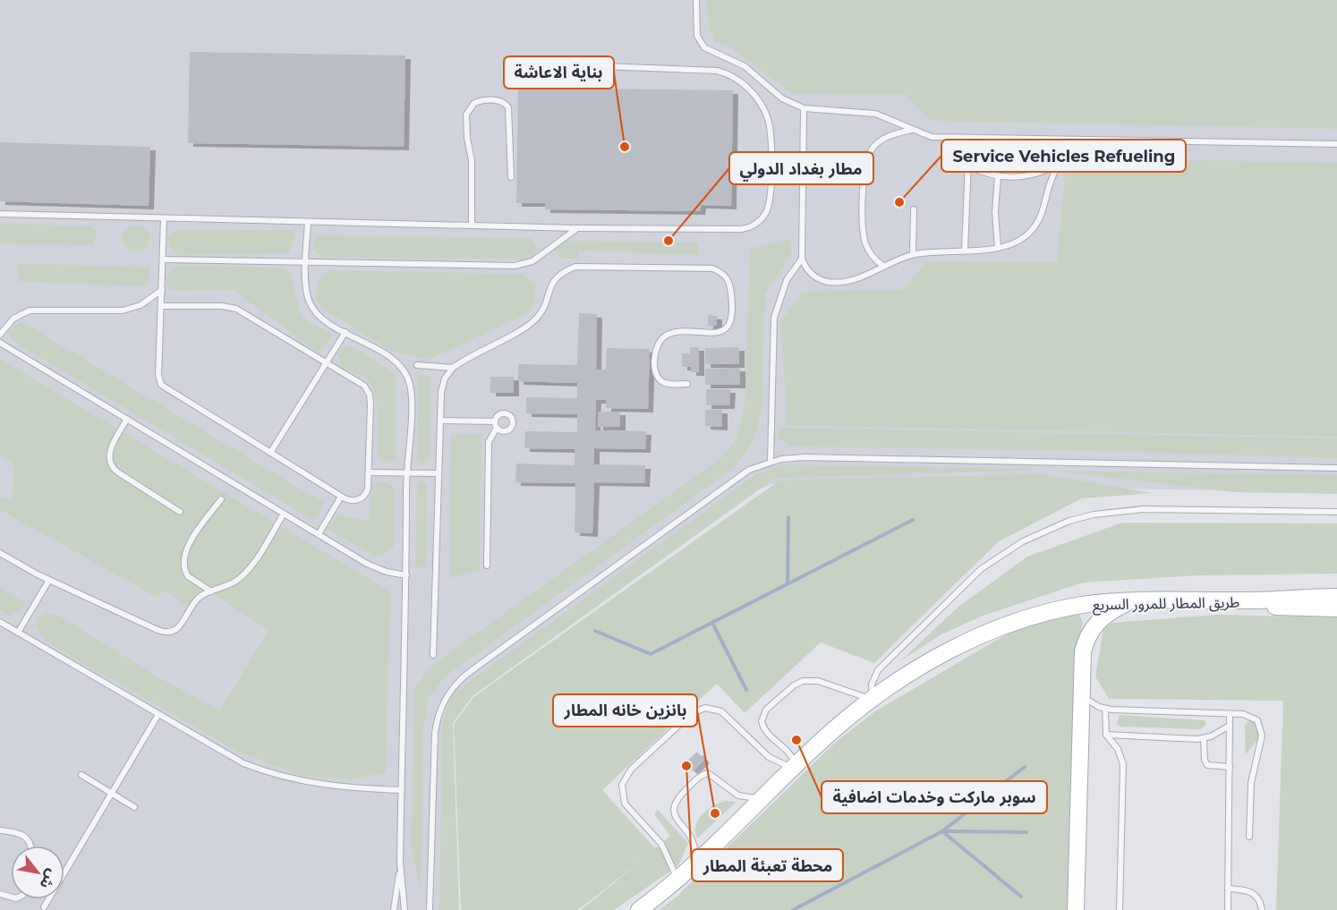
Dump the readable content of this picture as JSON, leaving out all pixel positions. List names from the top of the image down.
{
  "streets": {
    "main road": ["طريق المطار للمرور السريع"]
  },
  "places": [
    "بناية الاعاشة",
    "Service Vehicles Refueling",
    "مطار بغداد الدولي",
    "سوبر ماركت وخدمات اضافية",
    "محطة تعبئة المطار",
    "بانزين خانه المطار"
  ],
  "north": "bottom right"
}
